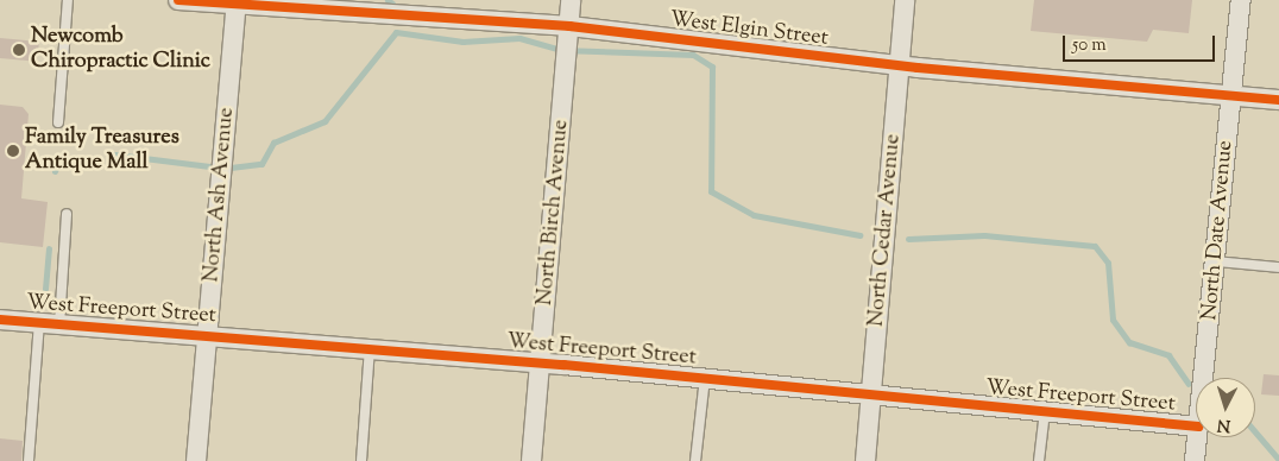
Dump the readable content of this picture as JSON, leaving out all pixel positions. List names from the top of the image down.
{
  "streets": {
    "street": [
      "West Elgin Street",
      "North Ash Avenue",
      "North Birch Avenue",
      "North Cedar Avenue",
      "North Date Avenue",
      "West Freeport Street"
    ]
  },
  "crossings": [
    ["West Elgin Street", "North Ash Avenue"],
    ["West Elgin Street", "North Birch Avenue"],
    ["West Elgin Street", "North Cedar Avenue"],
    ["West Elgin Street", "North Date Avenue"],
    ["North Ash Avenue", "West Freeport Street"],
    ["North Birch Avenue", "West Freeport Street"],
    ["North Cedar Avenue", "West Freeport Street"]
  ],
  "places": ["Newcomb Chiropractic Clinic", "Family Treasures Antique Mall"],
  "scale_bar": "50 m",
  "north": "bottom"
}
